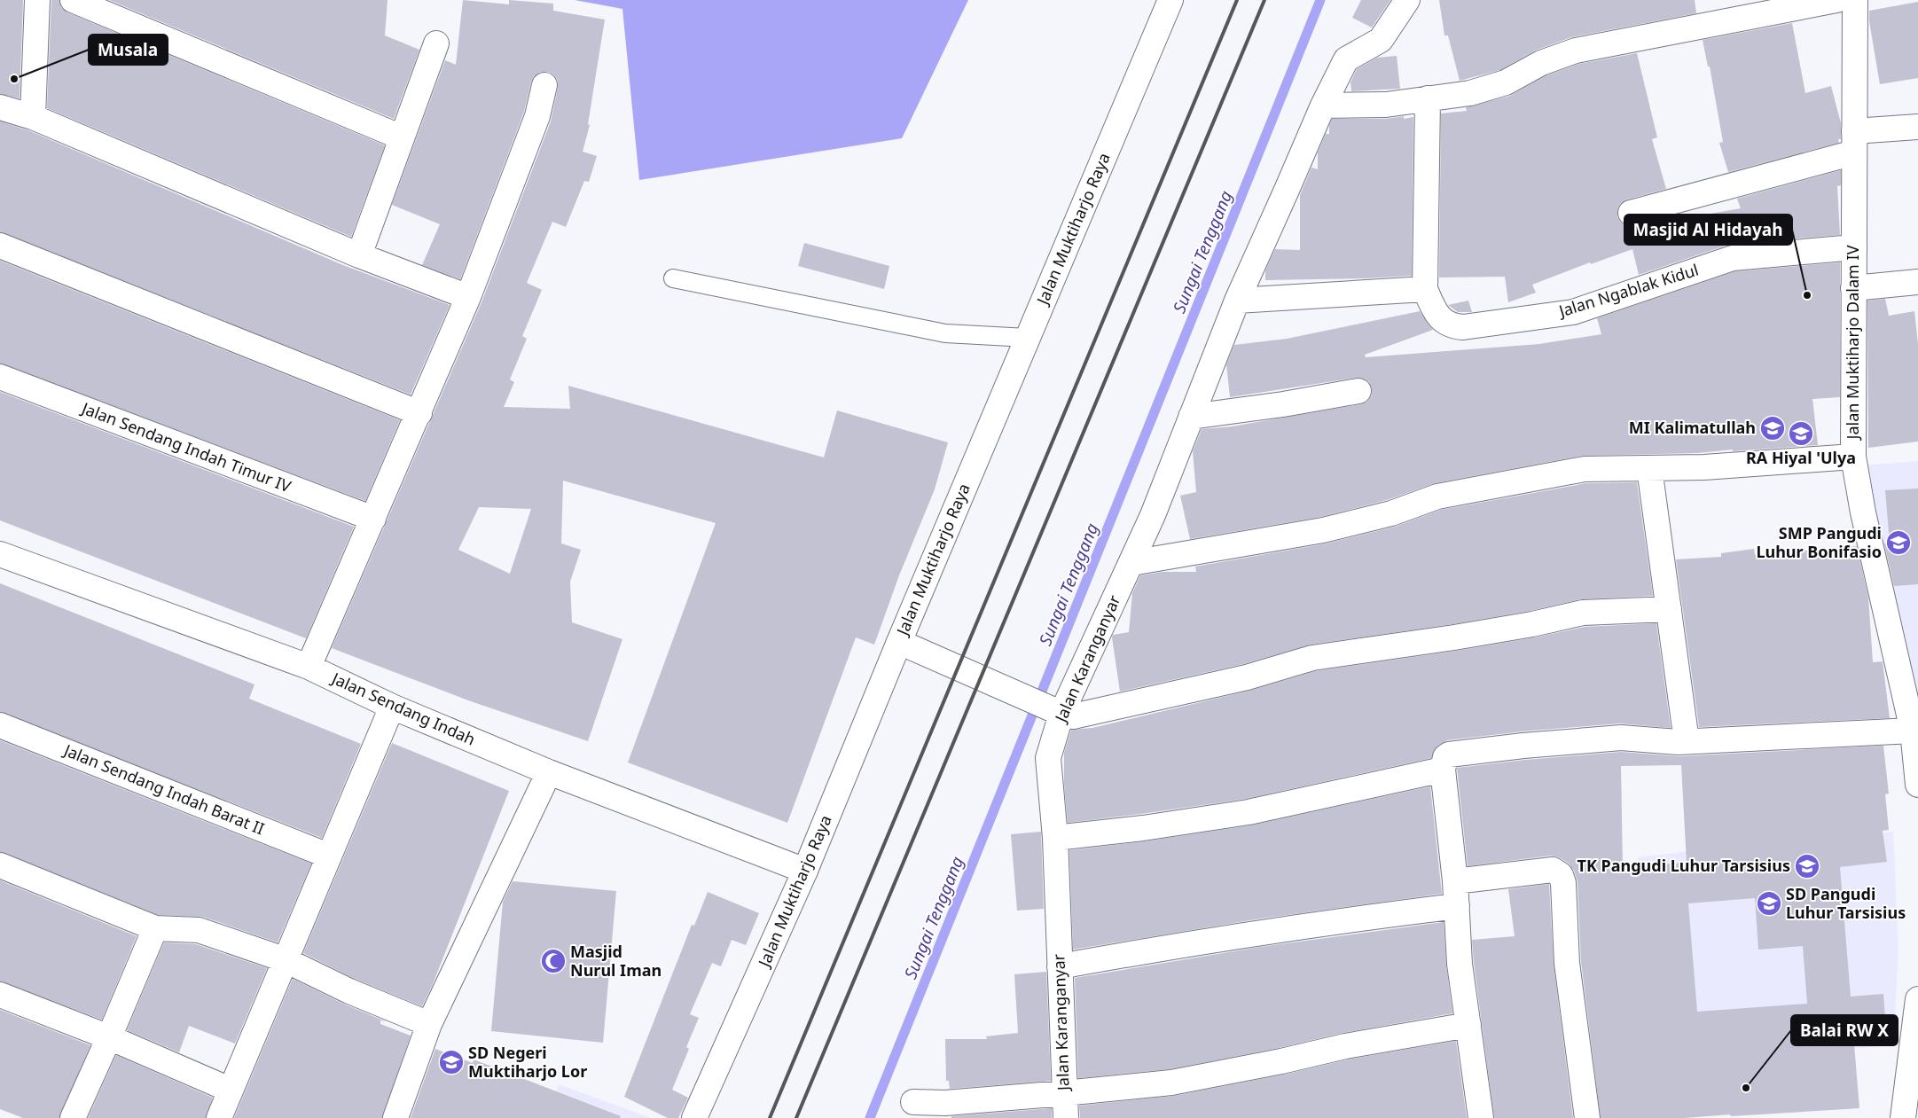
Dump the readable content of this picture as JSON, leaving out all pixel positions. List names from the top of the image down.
{
  "streets": {
    "street": [
      "Jalan Muktiharjo Raya",
      "Jalan Ngablak Kidul",
      "Jalan Muktiharjo Dalam IV",
      "Jalan Sendang Indah Timur IV",
      "Jalan Karanganyar",
      "Jalan Sendang Indah",
      "Jalan Sendang Indah Barat II"
    ]
  },
  "crossings": [
    ["Jalan Muktiharjo Raya", "Jalan Sendang Indah"],
    ["Jalan Ngablak Kidul", "Jalan Muktiharjo Dalam IV"]
  ],
  "water": ["Sungai Tenggang"],
  "places": {
    "other": ["Musala", "Masjid Al Hidayah", "Balai RW X"],
    "school or university": [
      "MI Kalimatullah",
      "RA Hiyal 'Ulya",
      "SMP Pangudi Luhur Bonifasio",
      "TK Pangudi Luhur Tarsisius",
      "SD Pangudi Luhur Tarsisius",
      "SD Negeri Muktiharjo Lor"
    ],
    "mosque": ["Masjid Nurul Iman"]
  }
}
